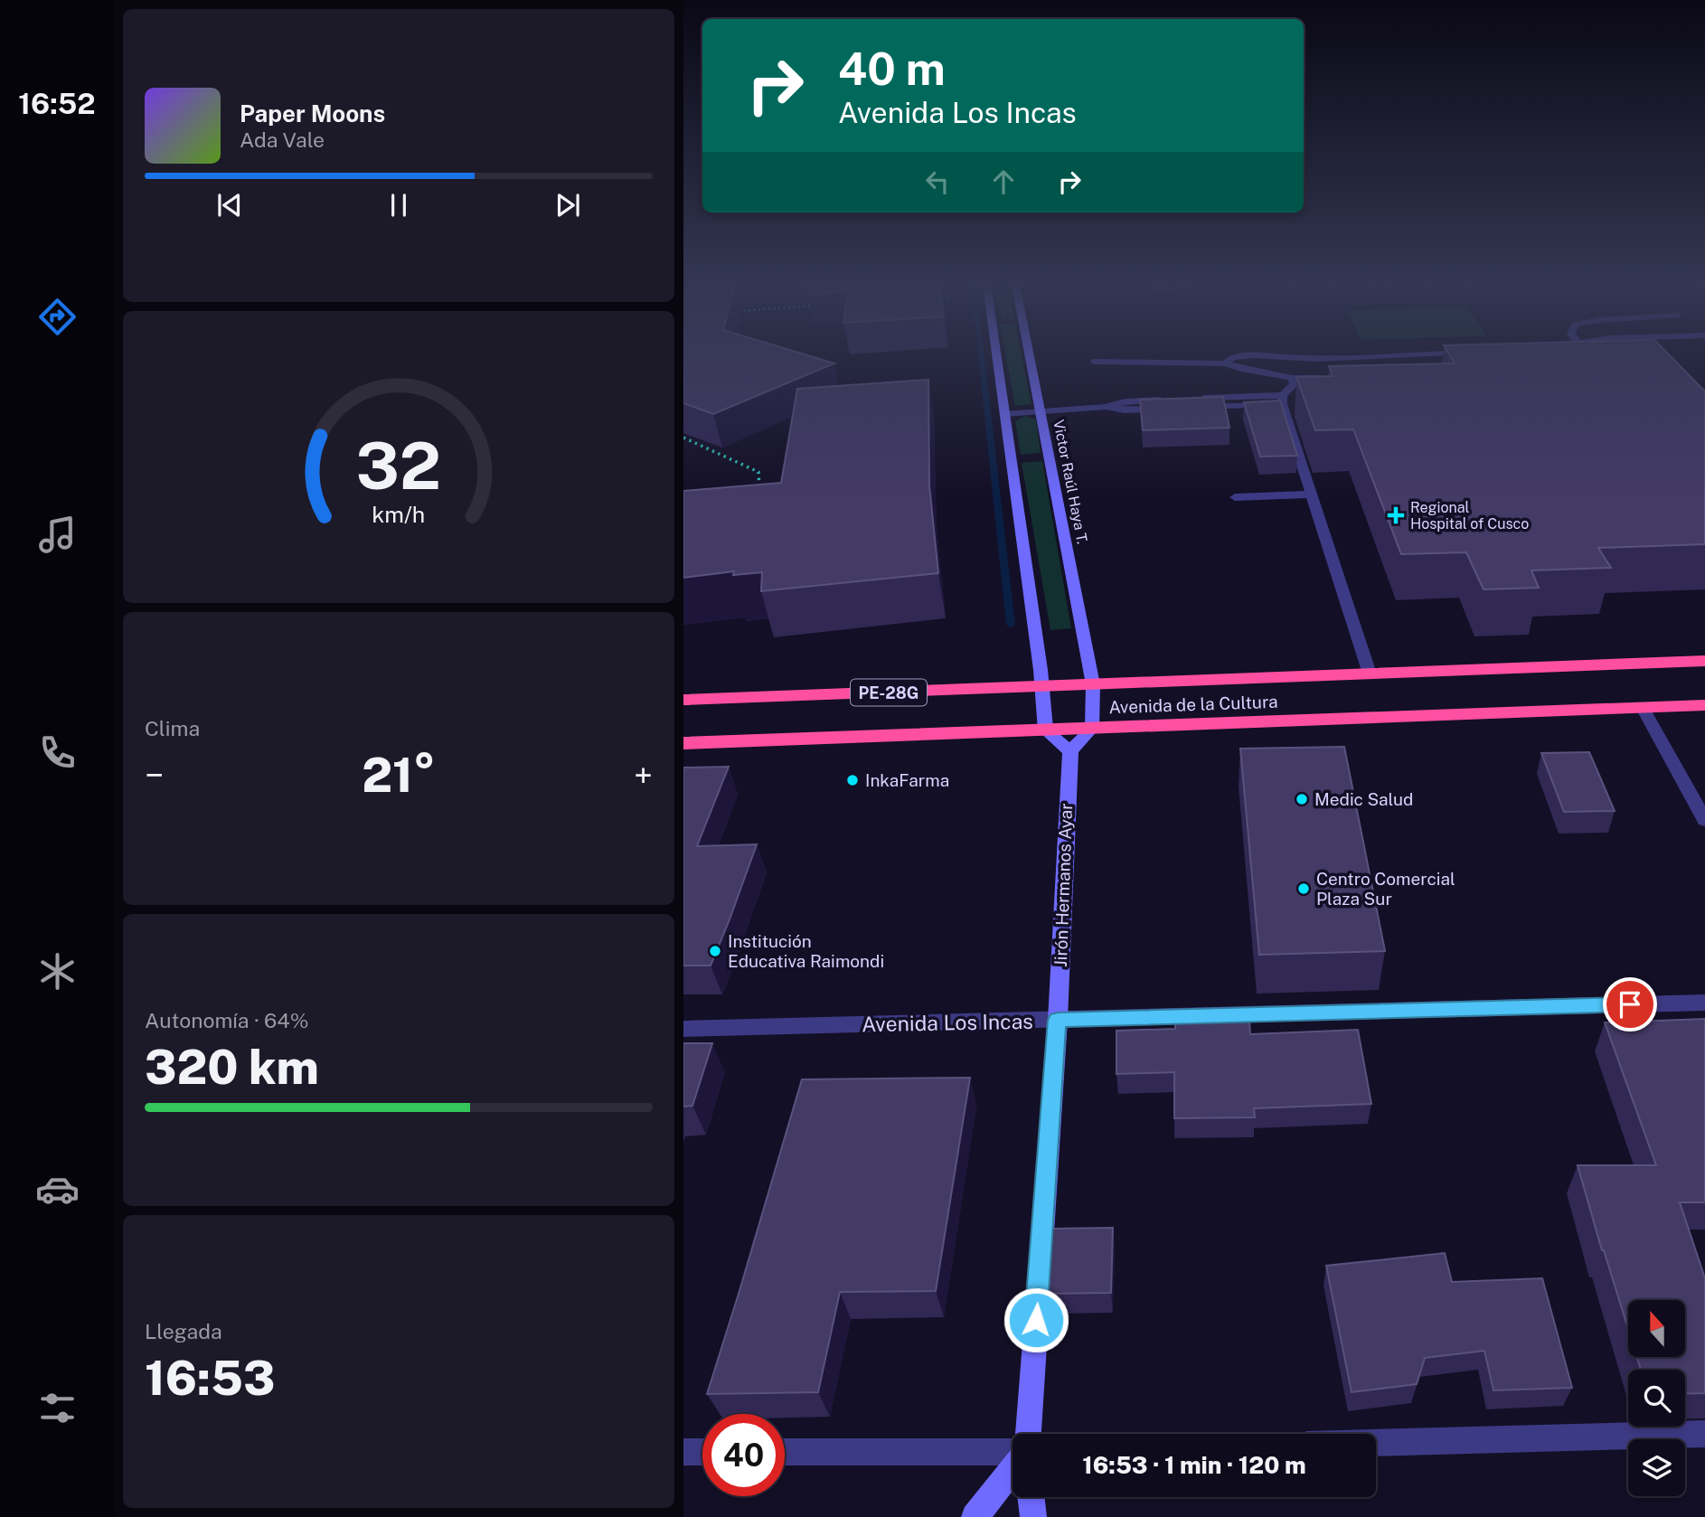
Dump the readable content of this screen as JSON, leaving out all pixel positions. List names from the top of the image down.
{
  "streets": {
    "highway": ["PE-28G", "Avenida de la Cultura"],
    "street": ["Victor Raúl Haya T.", "Jirón Hermanos Ayar", "Avenida Los Incas"]
  },
  "crossings": [
    ["Victor Raúl Haya T.", "Avenida de la Cultura"],
    ["Jirón Hermanos Ayar", "Avenida Los Incas"]
  ],
  "places": {
    "health": ["Regional Hospital of Cusco"],
    "other": [
      "InkaFarma",
      "Medic Salud",
      "Centro Comercial Plaza Sur",
      "Institución Educativa Raimondi"
    ]
  },
  "north": "top",
  "page": {
    "tabs": "16:52",
    "turn": ["40 m", "Avenida Los Incas"],
    "song": ["Paper Moons", "Ada Vale"],
    "tile": [
      "Clima",
      ["Autonomía · 64%", "320 km"],
      ["Llegada", "16:53"]
    ],
    "heat": ["−", "21°", "+"],
    "limit": "40",
    "trip": "16:53 · 1 min · 120 m",
    "gauge": ["32", "km/h"]
  }
}
